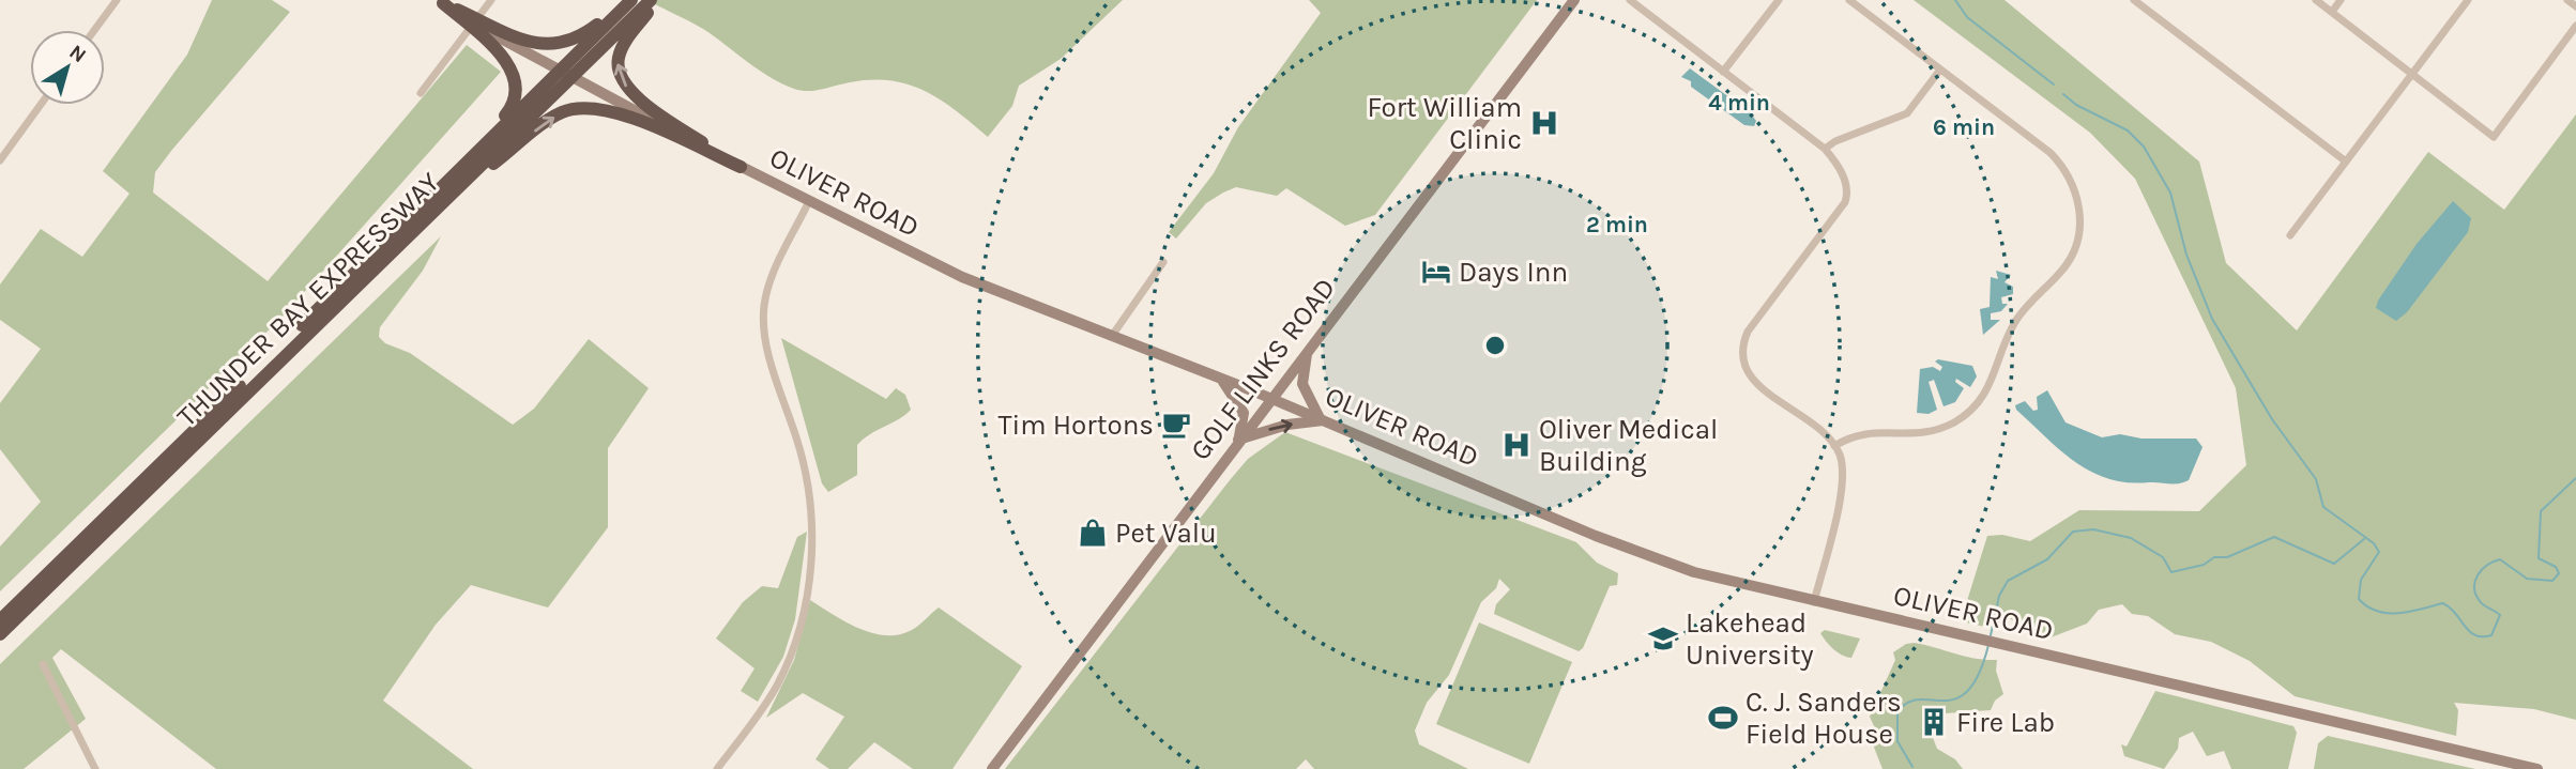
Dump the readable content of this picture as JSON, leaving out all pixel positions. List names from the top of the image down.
{
  "streets": {
    "highway": ["THUNDER BAY EXPRESSWAY"],
    "main road": ["OLIVER ROAD", "GOLF LINKS ROAD"]
  },
  "crossings": [
    ["OLIVER ROAD", "THUNDER BAY EXPRESSWAY"],
    ["OLIVER ROAD", "GOLF LINKS ROAD"]
  ],
  "places": {
    "hospital": ["Fort William Clinic", "Oliver Medical Building"],
    "hotel": ["Days Inn"],
    "cafe": ["Tim Hortons"],
    "shop": ["Pet Valu"],
    "school or university": ["Lakehead University"],
    "sports": ["C. J. Sanders Field House"],
    "building": ["Fire Lab"]
  },
  "north": "top right",
  "rings": ["4 min", "6 min", "2 min"]
}
